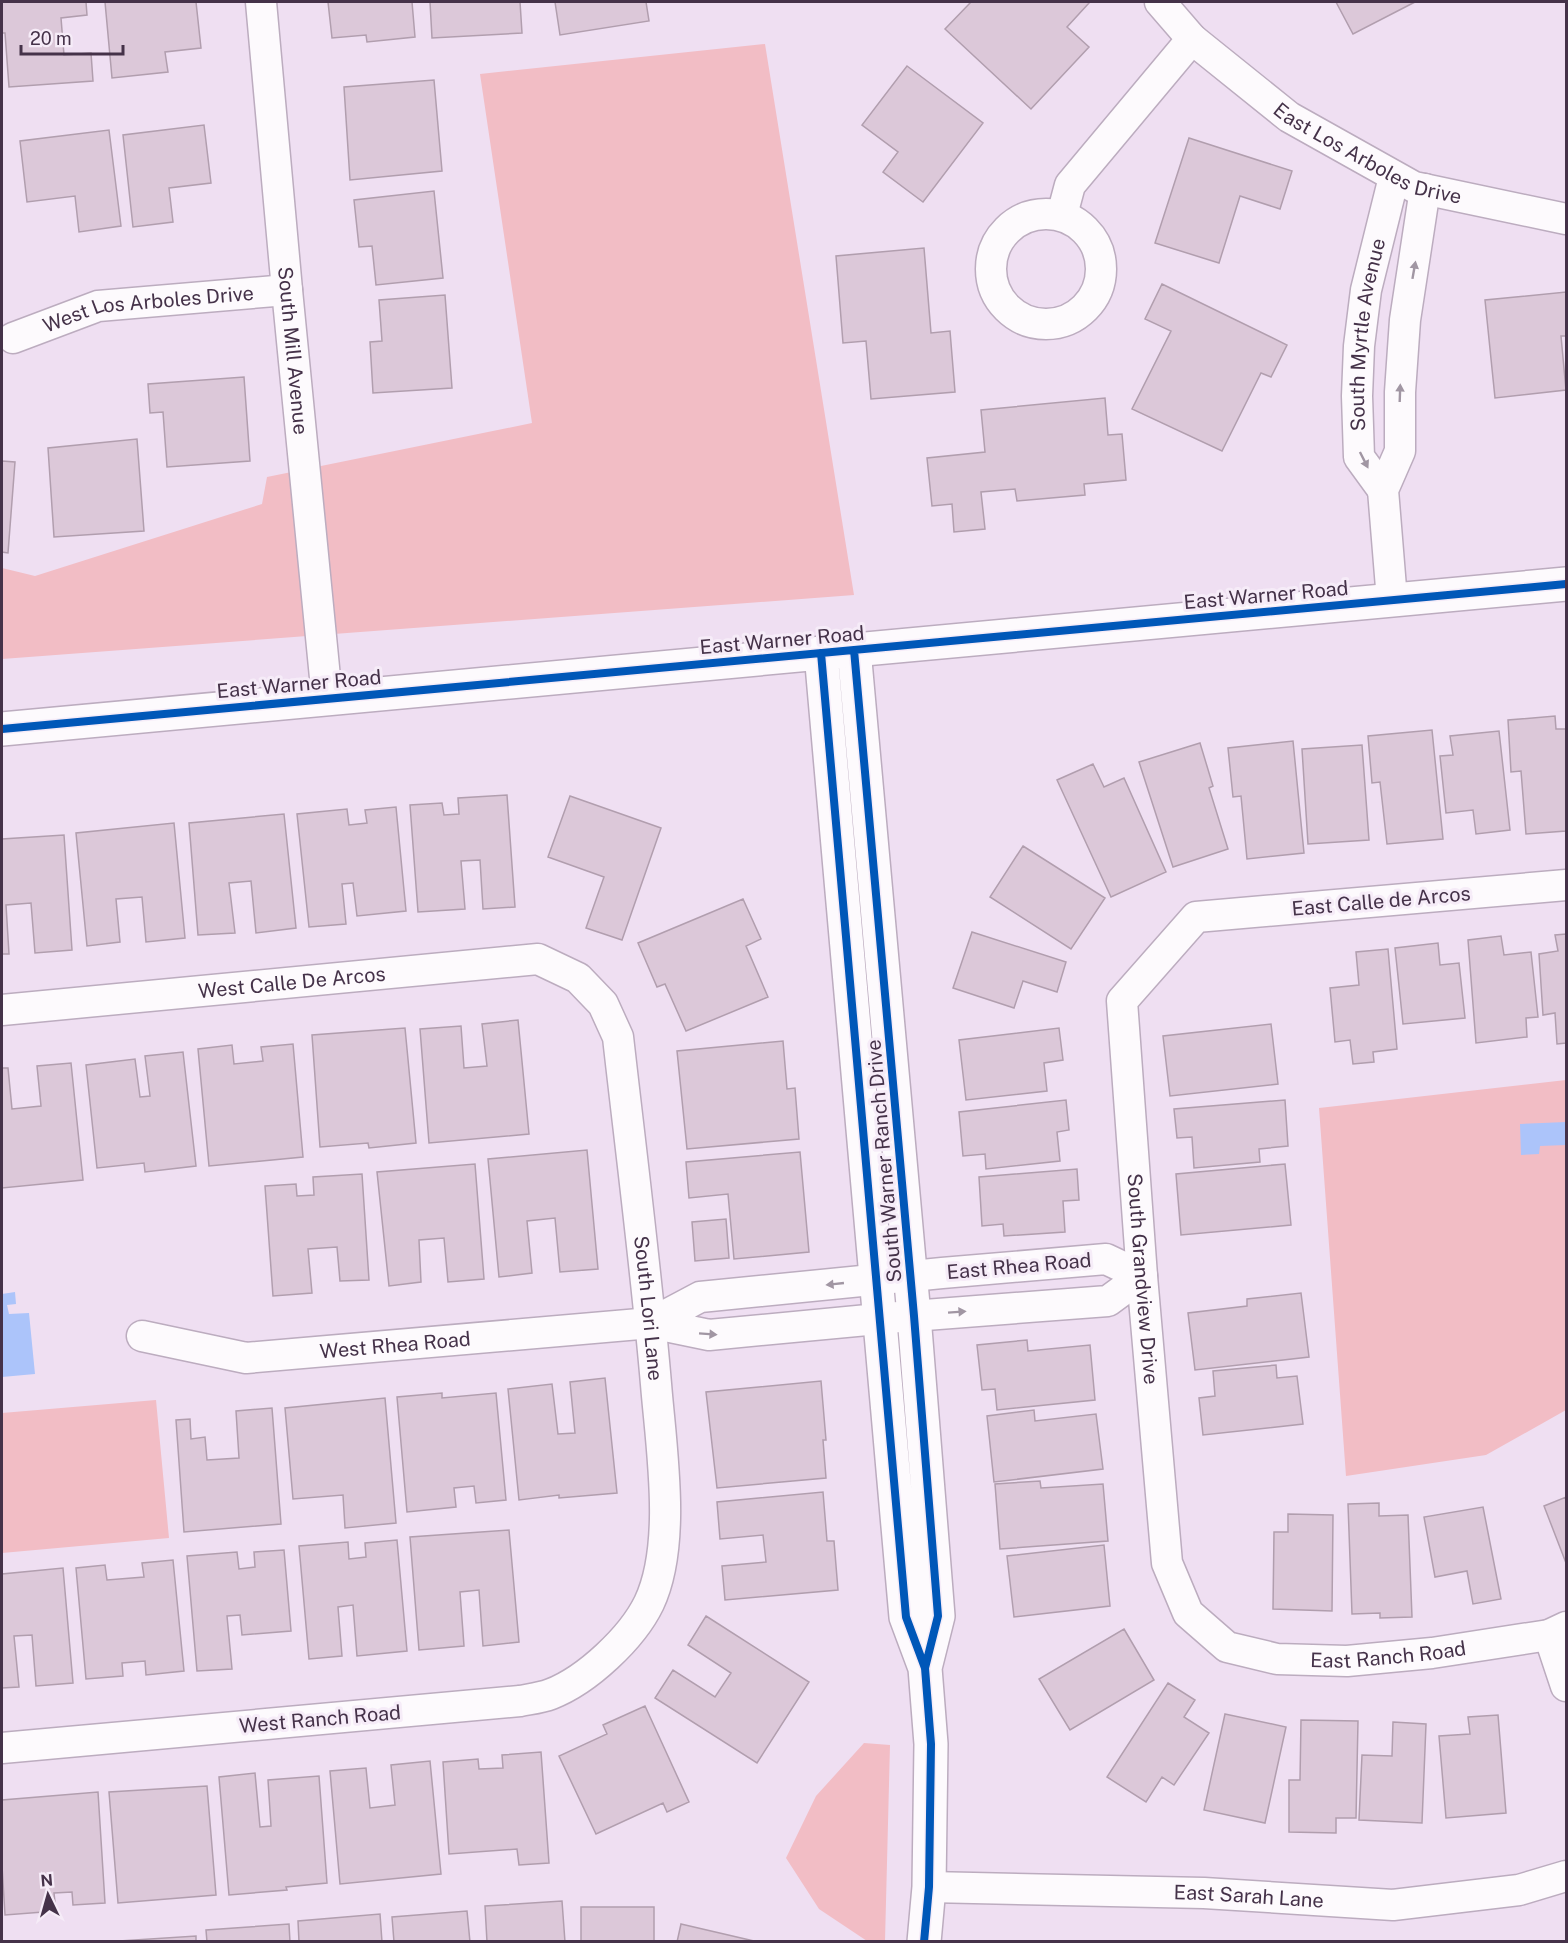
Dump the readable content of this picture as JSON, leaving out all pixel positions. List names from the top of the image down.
{
  "streets": {
    "street": [
      "East Los Arboles Drive",
      "West Los Arboles Drive",
      "South Myrtle Avenue",
      "South Mill Avenue",
      "East Warner Road",
      "East Calle de Arcos",
      "West Calle De Arcos",
      "South Warner Ranch Drive",
      "East Rhea Road",
      "South Grandview Drive",
      "South Lori Lane",
      "West Rhea Road",
      "East Ranch Road",
      "West Ranch Road",
      "East Sarah Lane"
    ]
  },
  "crossings": [
    ["East Los Arboles Drive", "South Myrtle Avenue"],
    ["West Los Arboles Drive", "South Mill Avenue"],
    ["South Myrtle Avenue", "East Warner Road"],
    ["South Mill Avenue", "East Warner Road"],
    ["East Warner Road", "South Warner Ranch Drive"],
    ["East Calle de Arcos", "South Grandview Drive"],
    ["West Calle De Arcos", "South Lori Lane"],
    ["South Warner Ranch Drive", "East Rhea Road"],
    ["South Warner Ranch Drive", "West Rhea Road"],
    ["South Warner Ranch Drive", "East Sarah Lane"],
    ["East Rhea Road", "South Grandview Drive"],
    ["East Rhea Road", "West Rhea Road"],
    ["South Grandview Drive", "East Ranch Road"],
    ["South Lori Lane", "West Rhea Road"],
    ["South Lori Lane", "West Ranch Road"]
  ],
  "scale_bar": "20 m",
  "north": "top"
}
